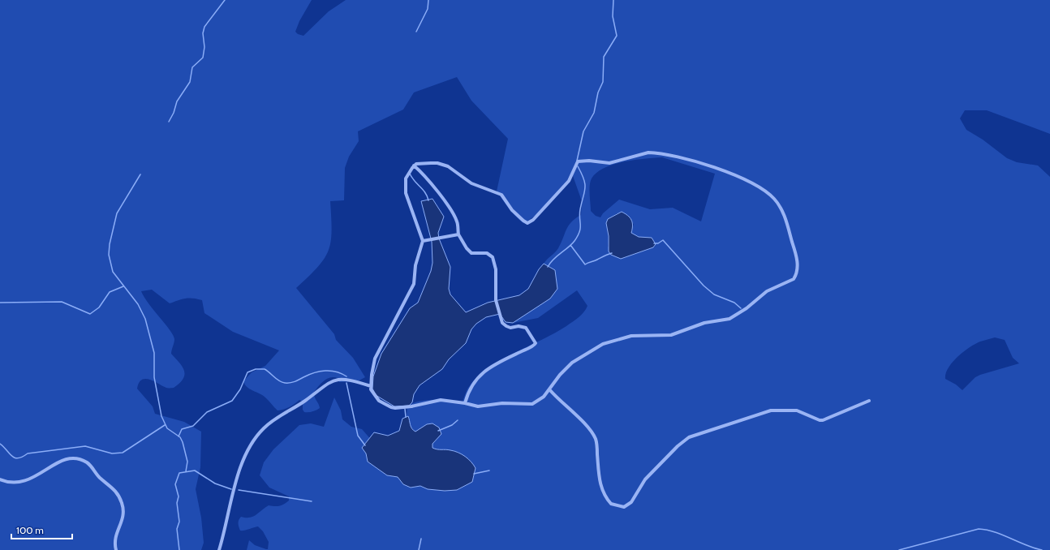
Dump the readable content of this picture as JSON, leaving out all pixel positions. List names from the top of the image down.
{
  "scale_bar": "100 m"
}
